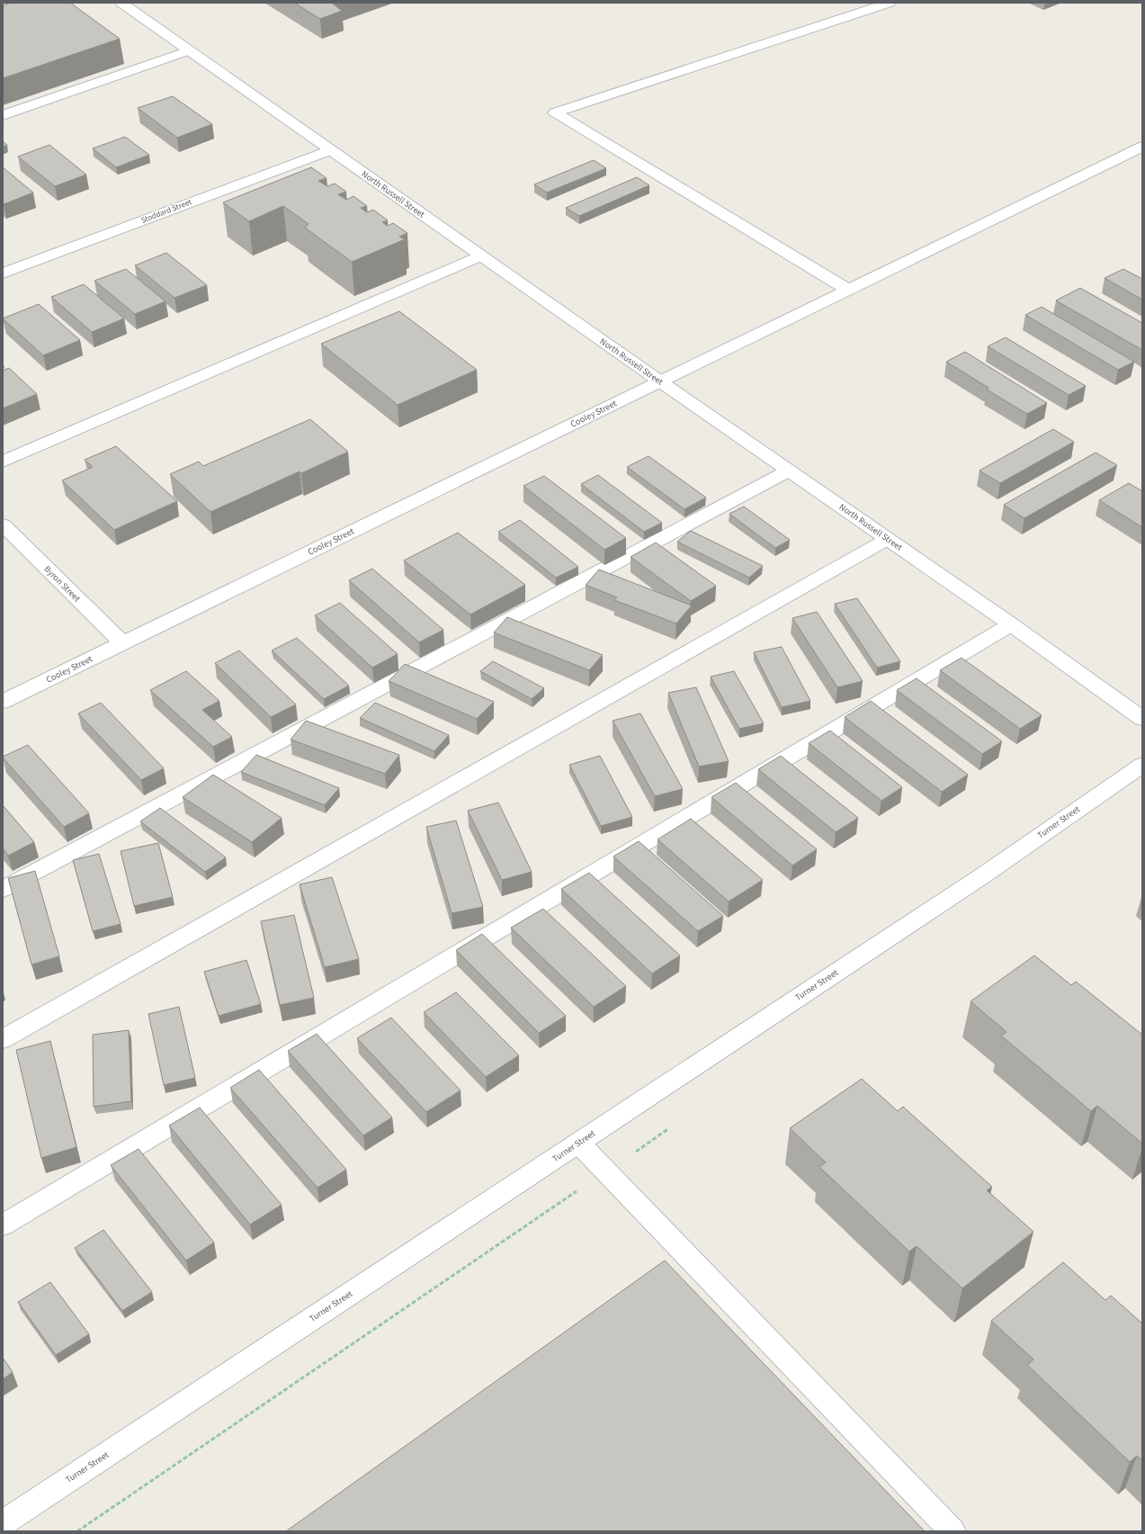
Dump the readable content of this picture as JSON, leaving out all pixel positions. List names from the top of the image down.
{
  "streets": {
    "street": [
      "North Russell Street",
      "Stoddard Street",
      "Cooley Street",
      "Byron Street",
      "Turner Street"
    ]
  },
  "crossings": [
    ["North Russell Street", "Stoddard Street"],
    ["North Russell Street", "Cooley Street"],
    ["Cooley Street", "Byron Street"]
  ]
}
